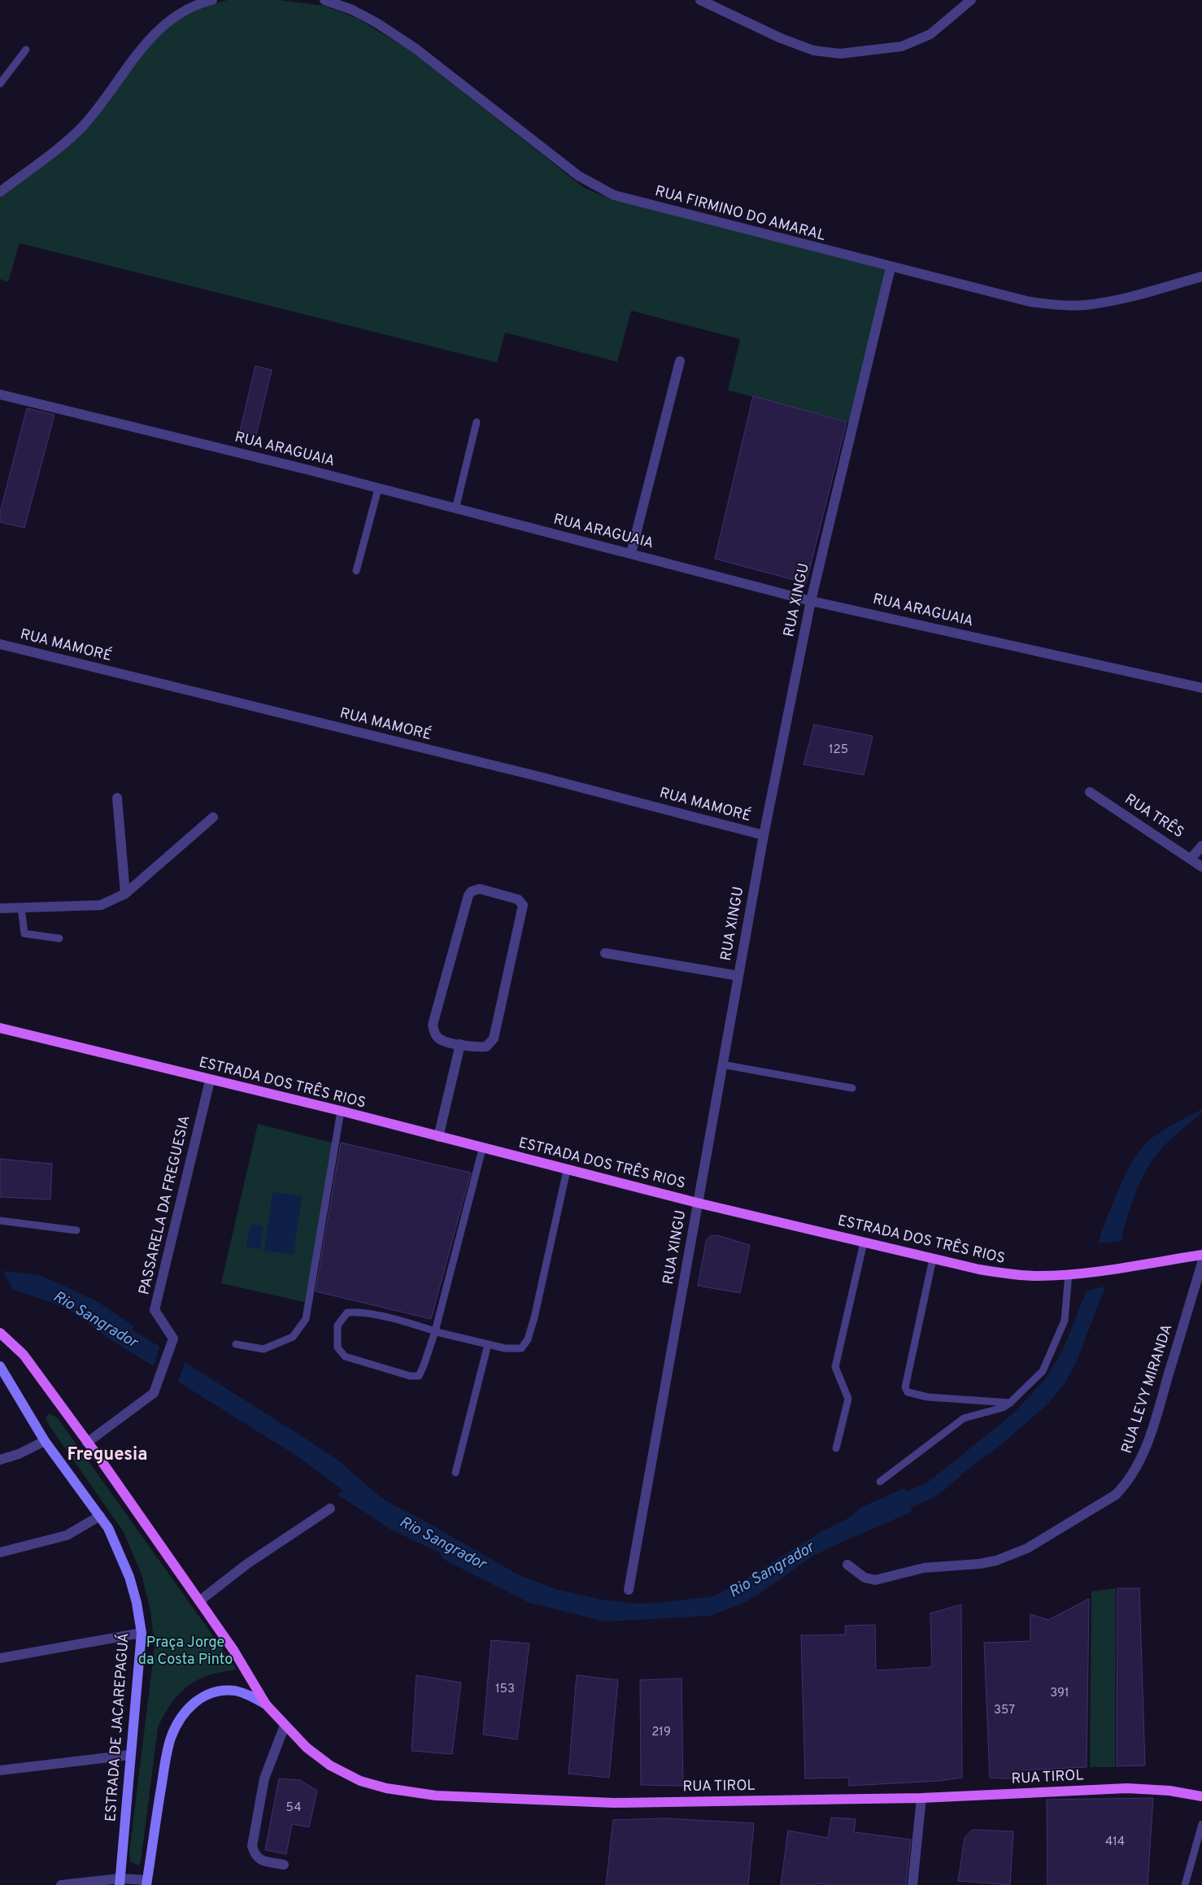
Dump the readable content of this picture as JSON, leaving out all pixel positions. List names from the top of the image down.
{
  "streets": {
    "main road": ["ESTRADA DOS TRÊS RIOS", "ESTRADA DE JACAREPAGUÁ", "RUA TIROL"],
    "street": [
      "RUA FIRMINO DO AMARAL",
      "RUA ARAGUAIA",
      "RUA XINGU",
      "RUA MAMORÉ",
      "RUA TRÊS",
      "PASSARELA DA FREGUESIA",
      "RUA LEVY MIRANDA"
    ]
  },
  "crossings": [
    ["RUA FIRMINO DO AMARAL", "RUA XINGU"],
    ["RUA ARAGUAIA", "RUA XINGU"],
    ["RUA XINGU", "RUA MAMORÉ"],
    ["RUA XINGU", "ESTRADA DOS TRÊS RIOS"],
    ["ESTRADA DOS TRÊS RIOS", "PASSARELA DA FREGUESIA"]
  ],
  "districts": ["Freguesia"],
  "water": ["Rio Sangrador"],
  "parks": ["Praça Jorge da Costa Pinto"],
  "house_numbers": [
    "125",
    "153",
    "391",
    "357",
    "219",
    "54",
    "414"
  ]
}
